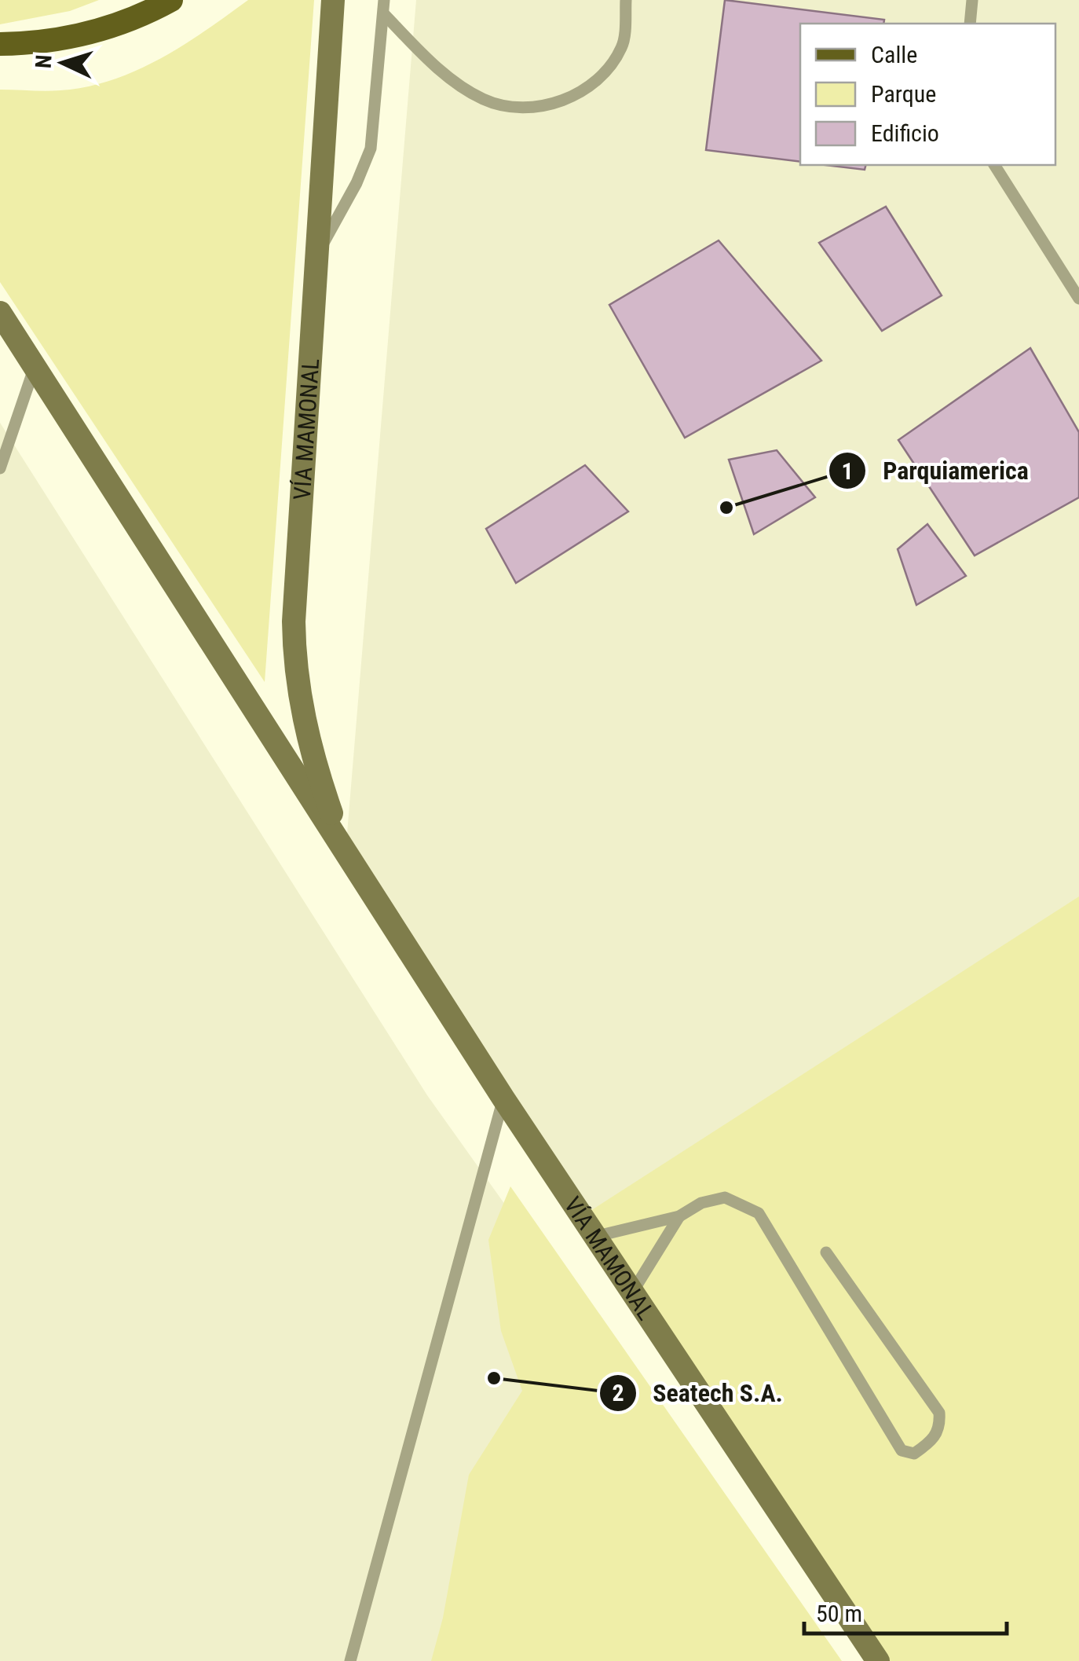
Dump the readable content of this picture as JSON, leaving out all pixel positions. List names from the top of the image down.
{
  "streets": {
    "street": ["VÍA MAMONAL"]
  },
  "places": ["Parquiamerica", "Seatech S.A."],
  "legend": ["Calle", "Parque", "Edificio"],
  "scale_bar": "50 m",
  "north": "left"
}
